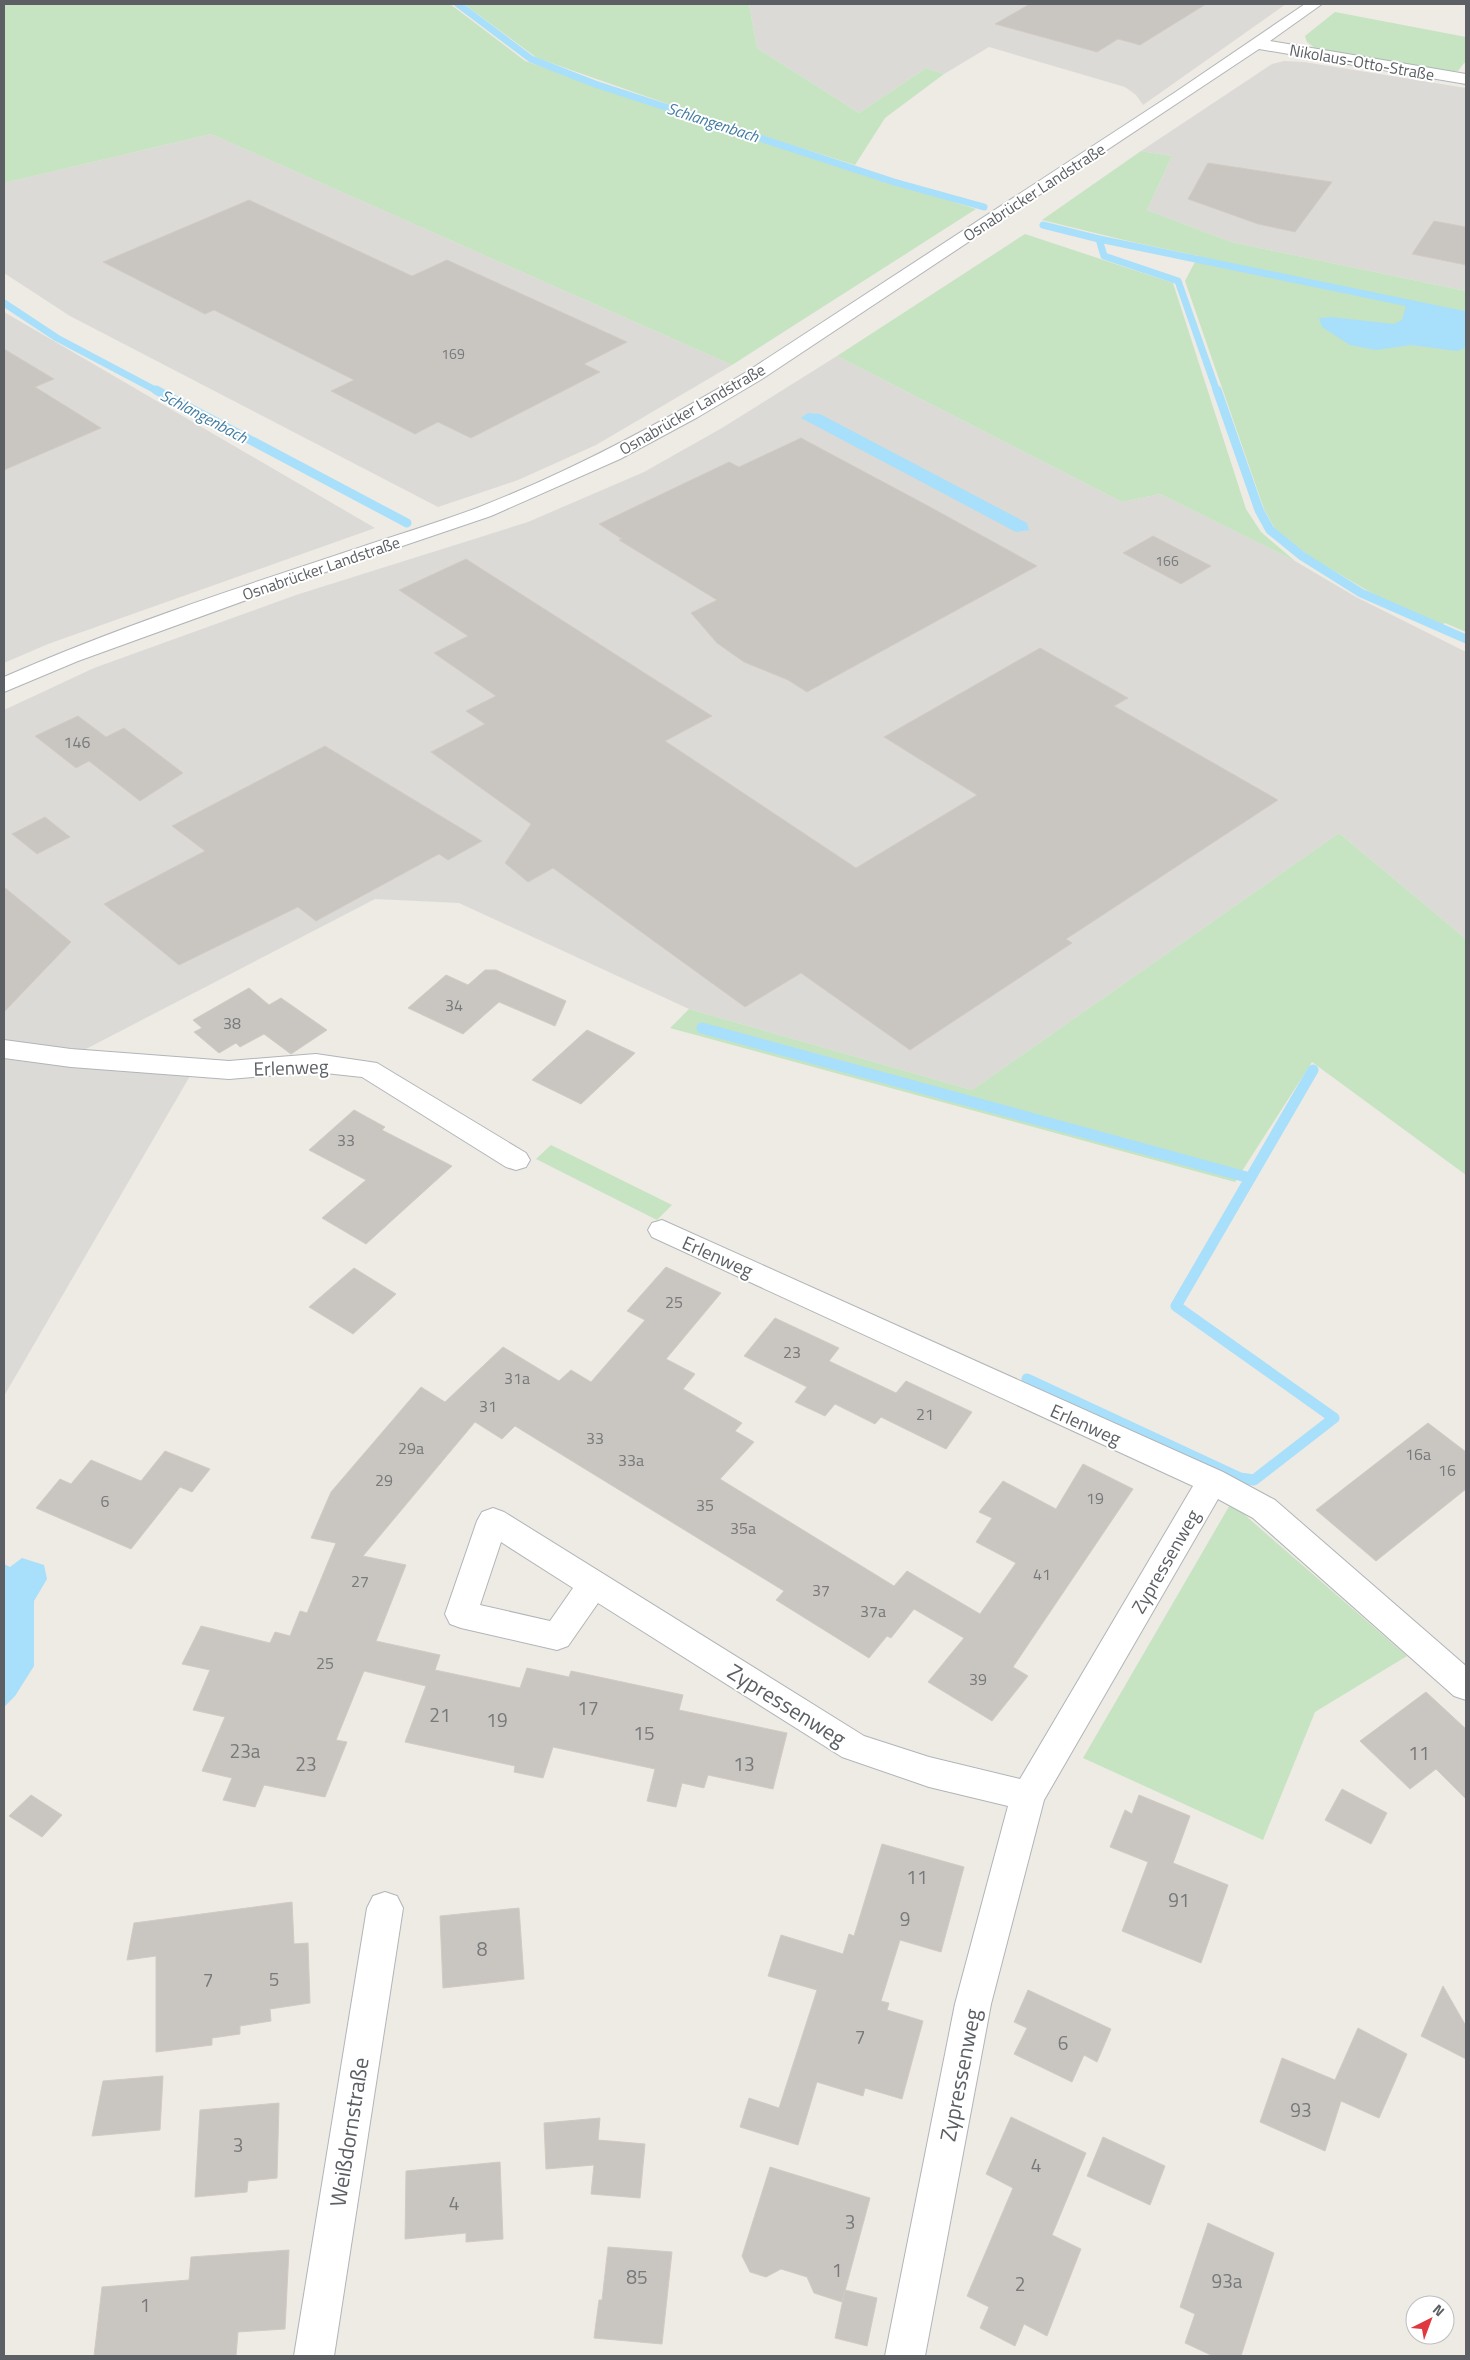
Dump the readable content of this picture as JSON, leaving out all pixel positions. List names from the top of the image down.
{
  "streets": {
    "street": [
      "Nikolaus-Otto-Straße",
      "Osnabrücker Landstraße",
      "Erlenweg",
      "Zypressenweg",
      "Weißdornstraße"
    ]
  },
  "crossings": [
    ["Nikolaus-Otto-Straße", "Osnabrücker Landstraße"],
    ["Erlenweg", "Zypressenweg"]
  ],
  "water": ["Schlangenbach"],
  "house_numbers": [
    "169",
    "166",
    "146",
    "34",
    "38",
    "33",
    "25",
    "23",
    "31a",
    "31",
    "21",
    "33",
    "29a",
    "16a",
    "33a",
    "16",
    "29",
    "19",
    "6",
    "35",
    "35a",
    "41",
    "27",
    "37",
    "37a",
    "25",
    "39",
    "17",
    "21",
    "19",
    "15",
    "23a",
    "11",
    "23",
    "13",
    "11",
    "91",
    "9",
    "8",
    "5",
    "7",
    "7",
    "6",
    "93",
    "3",
    "4",
    "4",
    "3",
    "1",
    "85",
    "93a",
    "2",
    "1"
  ],
  "north": "top right"
}
